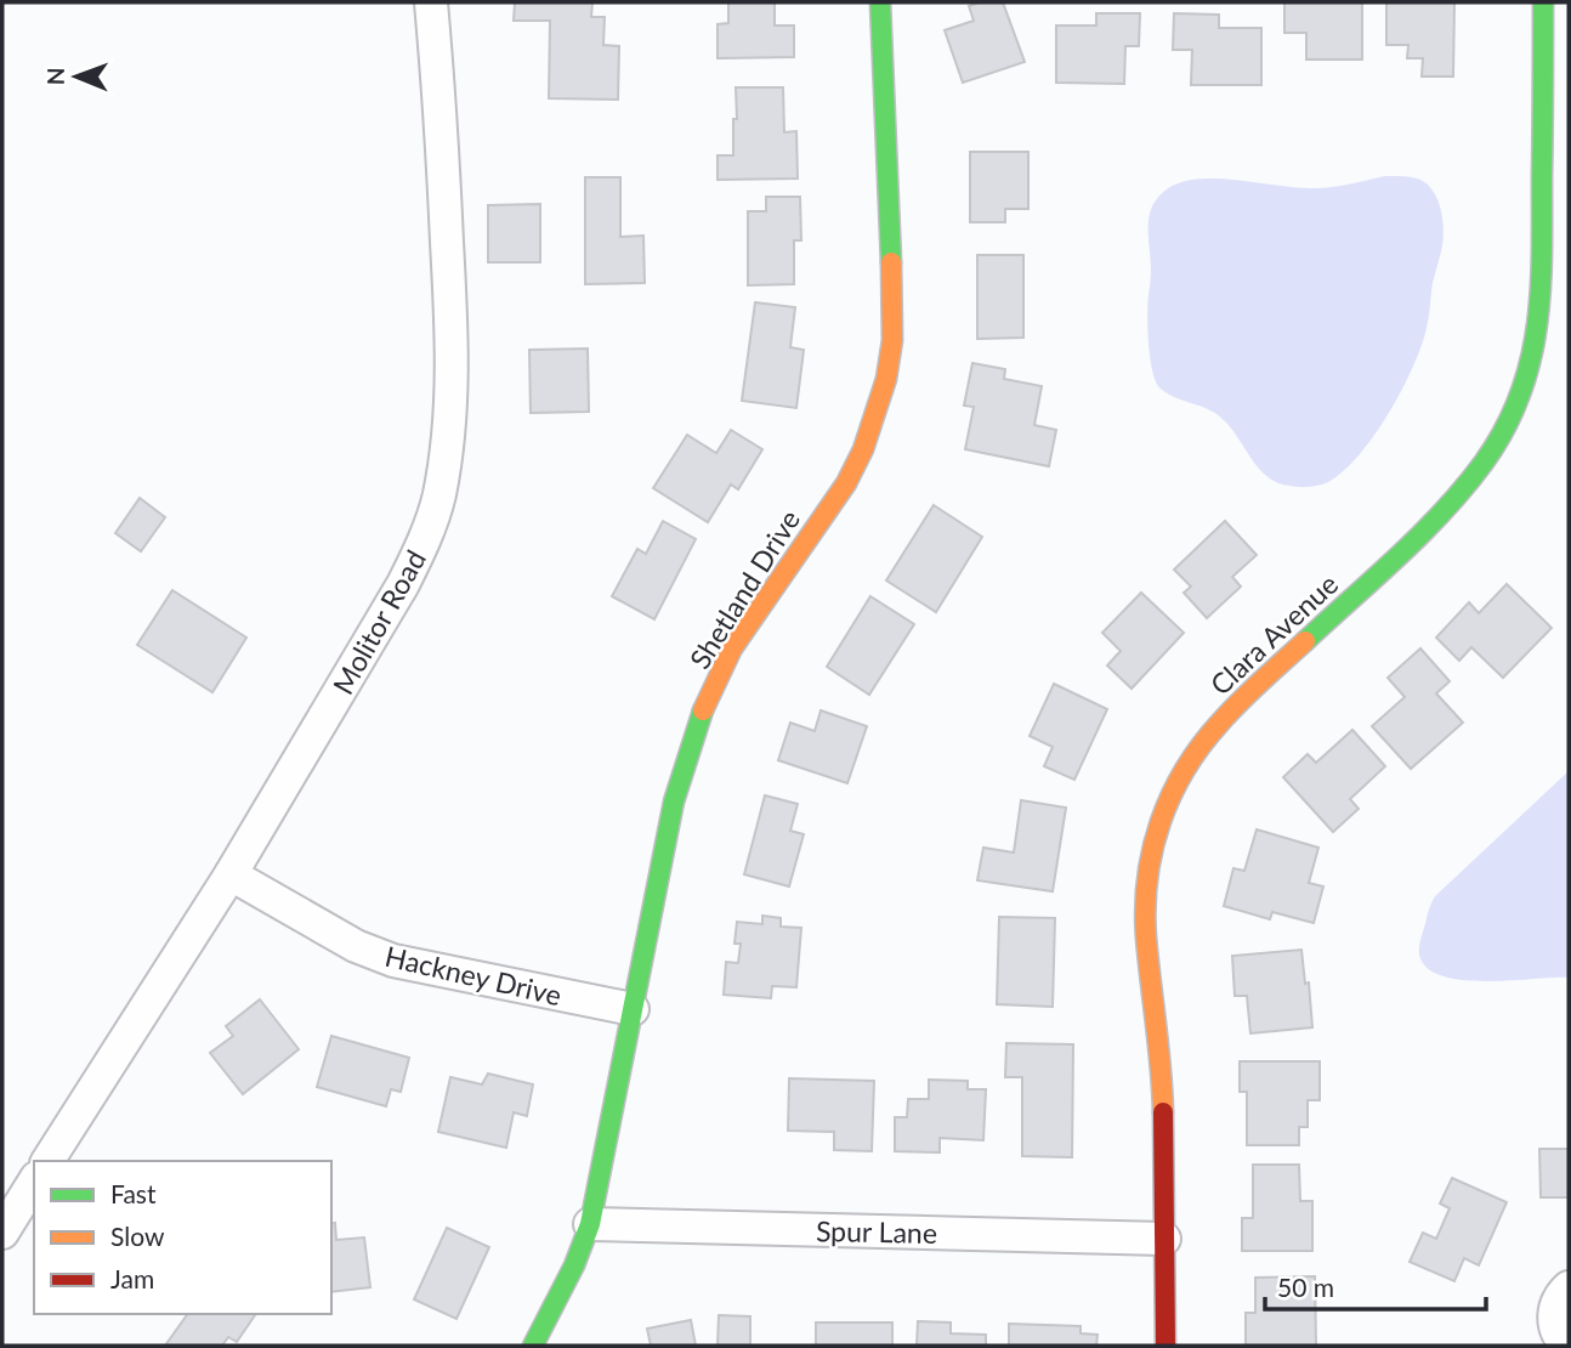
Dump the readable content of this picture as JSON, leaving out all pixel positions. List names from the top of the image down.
{
  "streets": {
    "street": [
      "Shetland Drive",
      "Molitor Road",
      "Clara Avenue",
      "Hackney Drive",
      "Spur Lane"
    ]
  },
  "crossings": [
    ["Shetland Drive", "Hackney Drive"],
    ["Shetland Drive", "Spur Lane"],
    ["Molitor Road", "Hackney Drive"],
    ["Clara Avenue", "Spur Lane"]
  ],
  "legend": ["Fast", "Slow", "Jam"],
  "scale_bar": "50 m",
  "north": "left"
}
